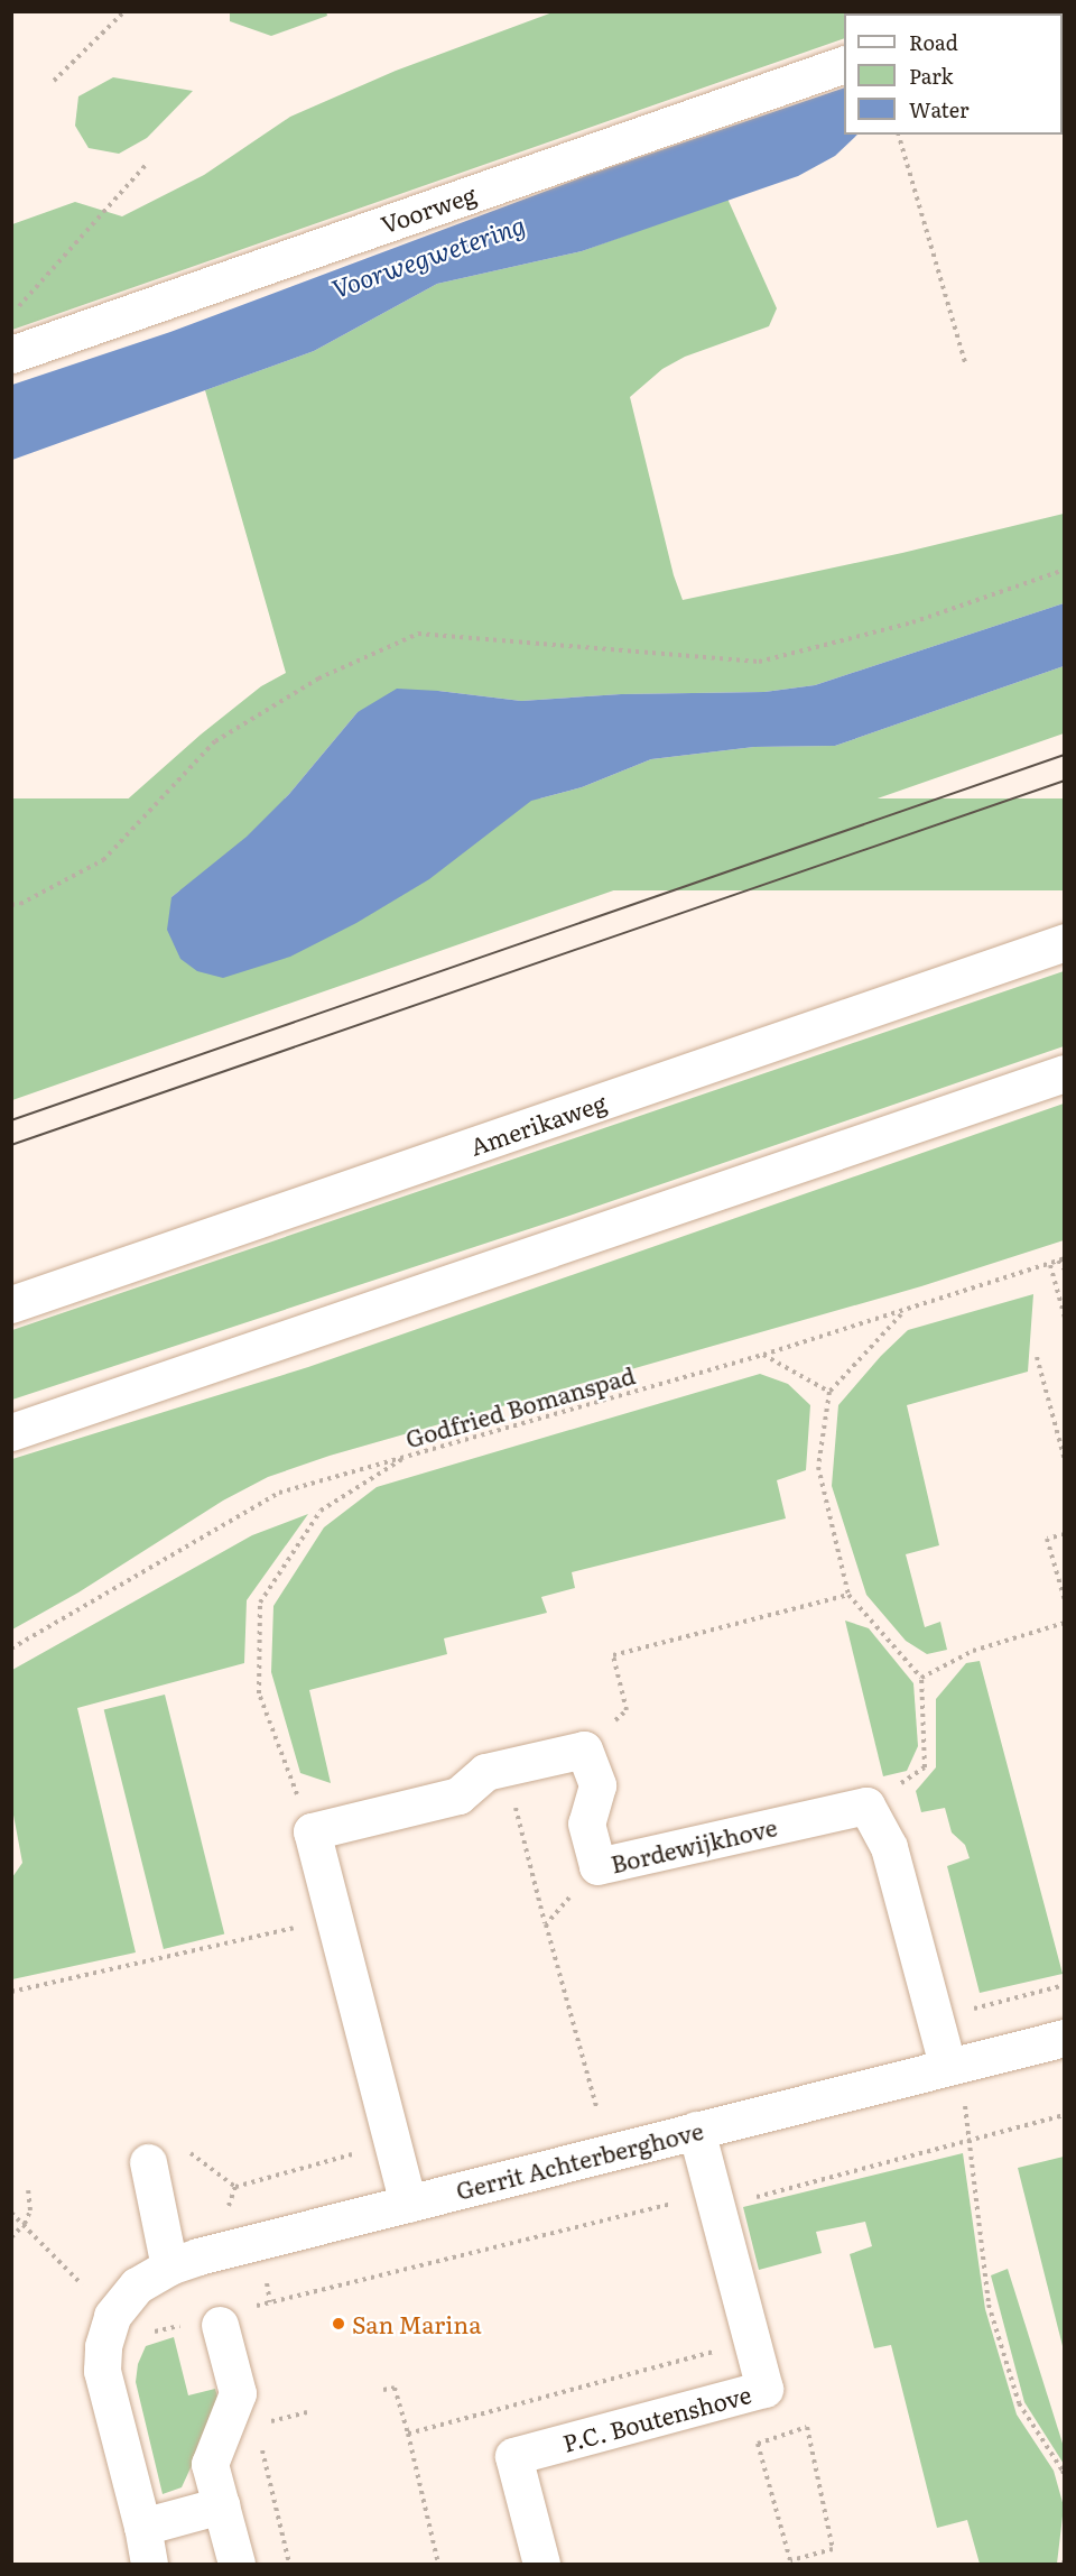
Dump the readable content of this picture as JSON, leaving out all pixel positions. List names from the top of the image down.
{
  "streets": {
    "street": [
      "Voorweg",
      "Amerikaweg",
      "Bordewijkhove",
      "Gerrit Achterberghove",
      "P.C. Boutenshove"
    ],
    "path": ["Godfried Bomanspad"]
  },
  "crossings": [
    ["Gerrit Achterberghove", "P.C. Boutenshove"]
  ],
  "water": ["Voorwegwetering"],
  "places": ["San Marina"],
  "legend": ["Road", "Park", "Water"]
}
